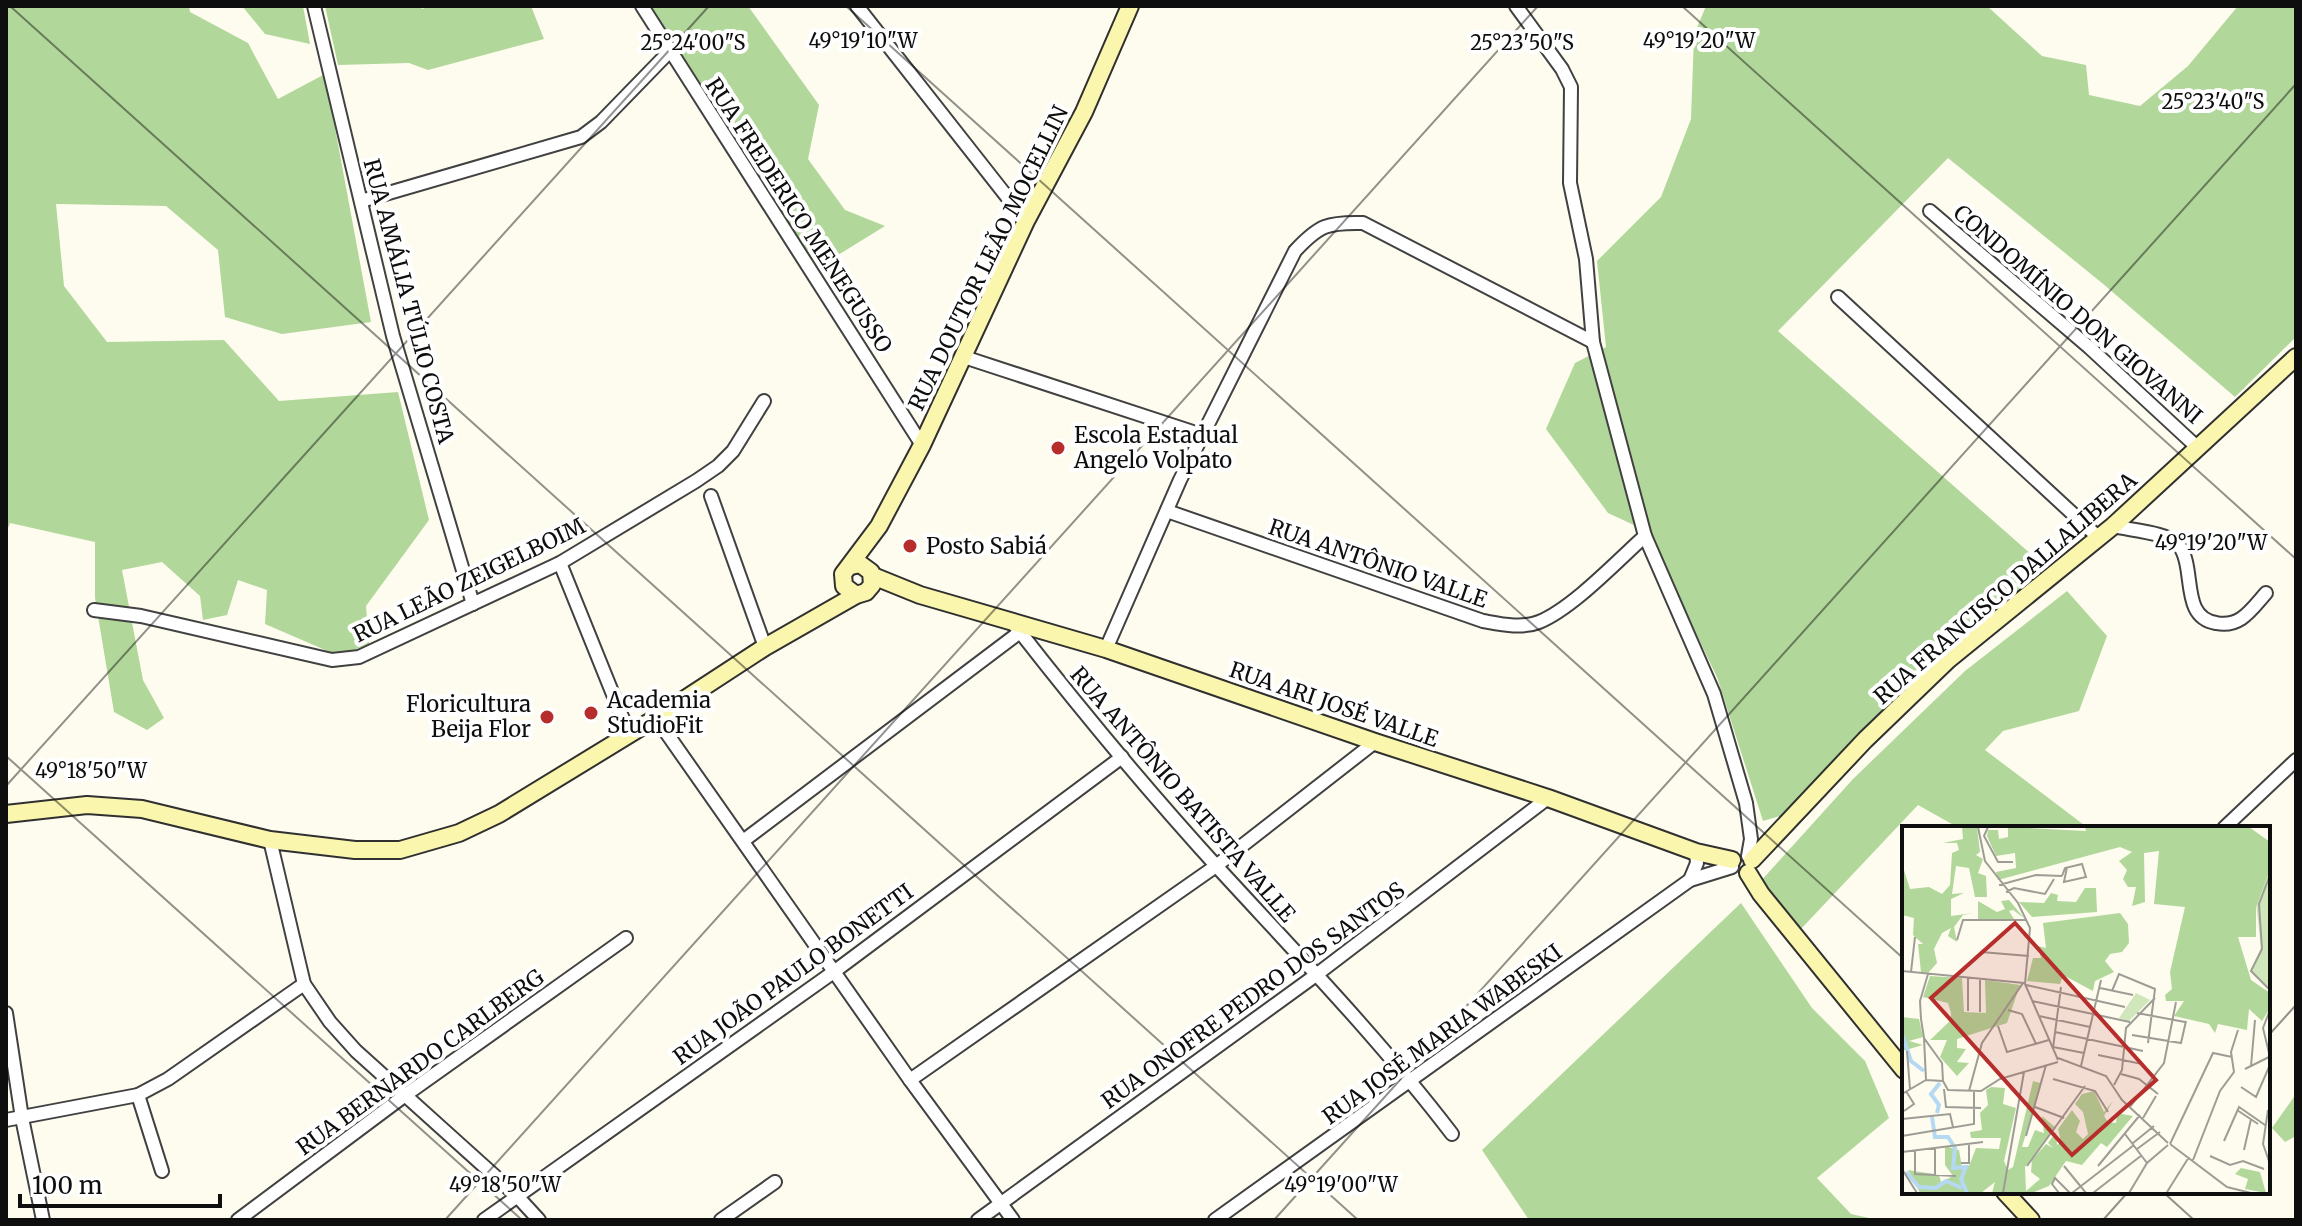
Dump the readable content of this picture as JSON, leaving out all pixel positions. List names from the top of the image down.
{
  "streets": {
    "street": [
      "RUA FREDERICO MENEGUSSO",
      "RUA DOUTOR LEÃO MOCELLIN",
      "RUA AMÁLIA TÚLIO COSTA",
      "CONDOMÍNIO DON GIOVANNI",
      "RUA ANTÔNIO VALLE",
      "RUA LEÃO ZEIGELBOIM",
      "RUA FRANCISCO DALLALIBERA",
      "RUA ARI JOSÉ VALLE",
      "RUA ANTÔNIO BATISTA VALLE",
      "RUA JOÃO PAULO BONETTI",
      "RUA ONOFRE PEDRO DOS SANTOS",
      "RUA JOSÉ MARIA WABESKI",
      "RUA BERNARDO CARLBERG"
    ]
  },
  "crossings": [
    ["RUA FREDERICO MENEGUSSO", "RUA DOUTOR LEÃO MOCELLIN"],
    ["RUA DOUTOR LEÃO MOCELLIN", "RUA ARI JOSÉ VALLE"],
    ["RUA AMÁLIA TÚLIO COSTA", "RUA LEÃO ZEIGELBOIM"],
    ["CONDOMÍNIO DON GIOVANNI", "RUA FRANCISCO DALLALIBERA"],
    ["RUA FRANCISCO DALLALIBERA", "RUA ARI JOSÉ VALLE"],
    ["RUA FRANCISCO DALLALIBERA", "RUA JOSÉ MARIA WABESKI"],
    ["RUA ARI JOSÉ VALLE", "RUA ANTÔNIO BATISTA VALLE"],
    ["RUA ARI JOSÉ VALLE", "RUA ONOFRE PEDRO DOS SANTOS"],
    ["RUA ARI JOSÉ VALLE", "RUA JOSÉ MARIA WABESKI"],
    ["RUA ANTÔNIO BATISTA VALLE", "RUA JOÃO PAULO BONETTI"],
    ["RUA ANTÔNIO BATISTA VALLE", "RUA ONOFRE PEDRO DOS SANTOS"],
    ["RUA ANTÔNIO BATISTA VALLE", "RUA JOSÉ MARIA WABESKI"]
  ],
  "places": [
    "Escola Estadual Angelo Volpato",
    "Posto Sabiá",
    "Academia StudioFit",
    "Floricultura Beija Flor"
  ],
  "scale_bar": "100 m",
  "coordinates": [
    "49°19'10\"W",
    "49°19'20\"W",
    "25°24'00\"S",
    "25°23'50\"S",
    "25°23'40\"S",
    "49°18'50\"W",
    "49°19'00\"W"
  ]
}
